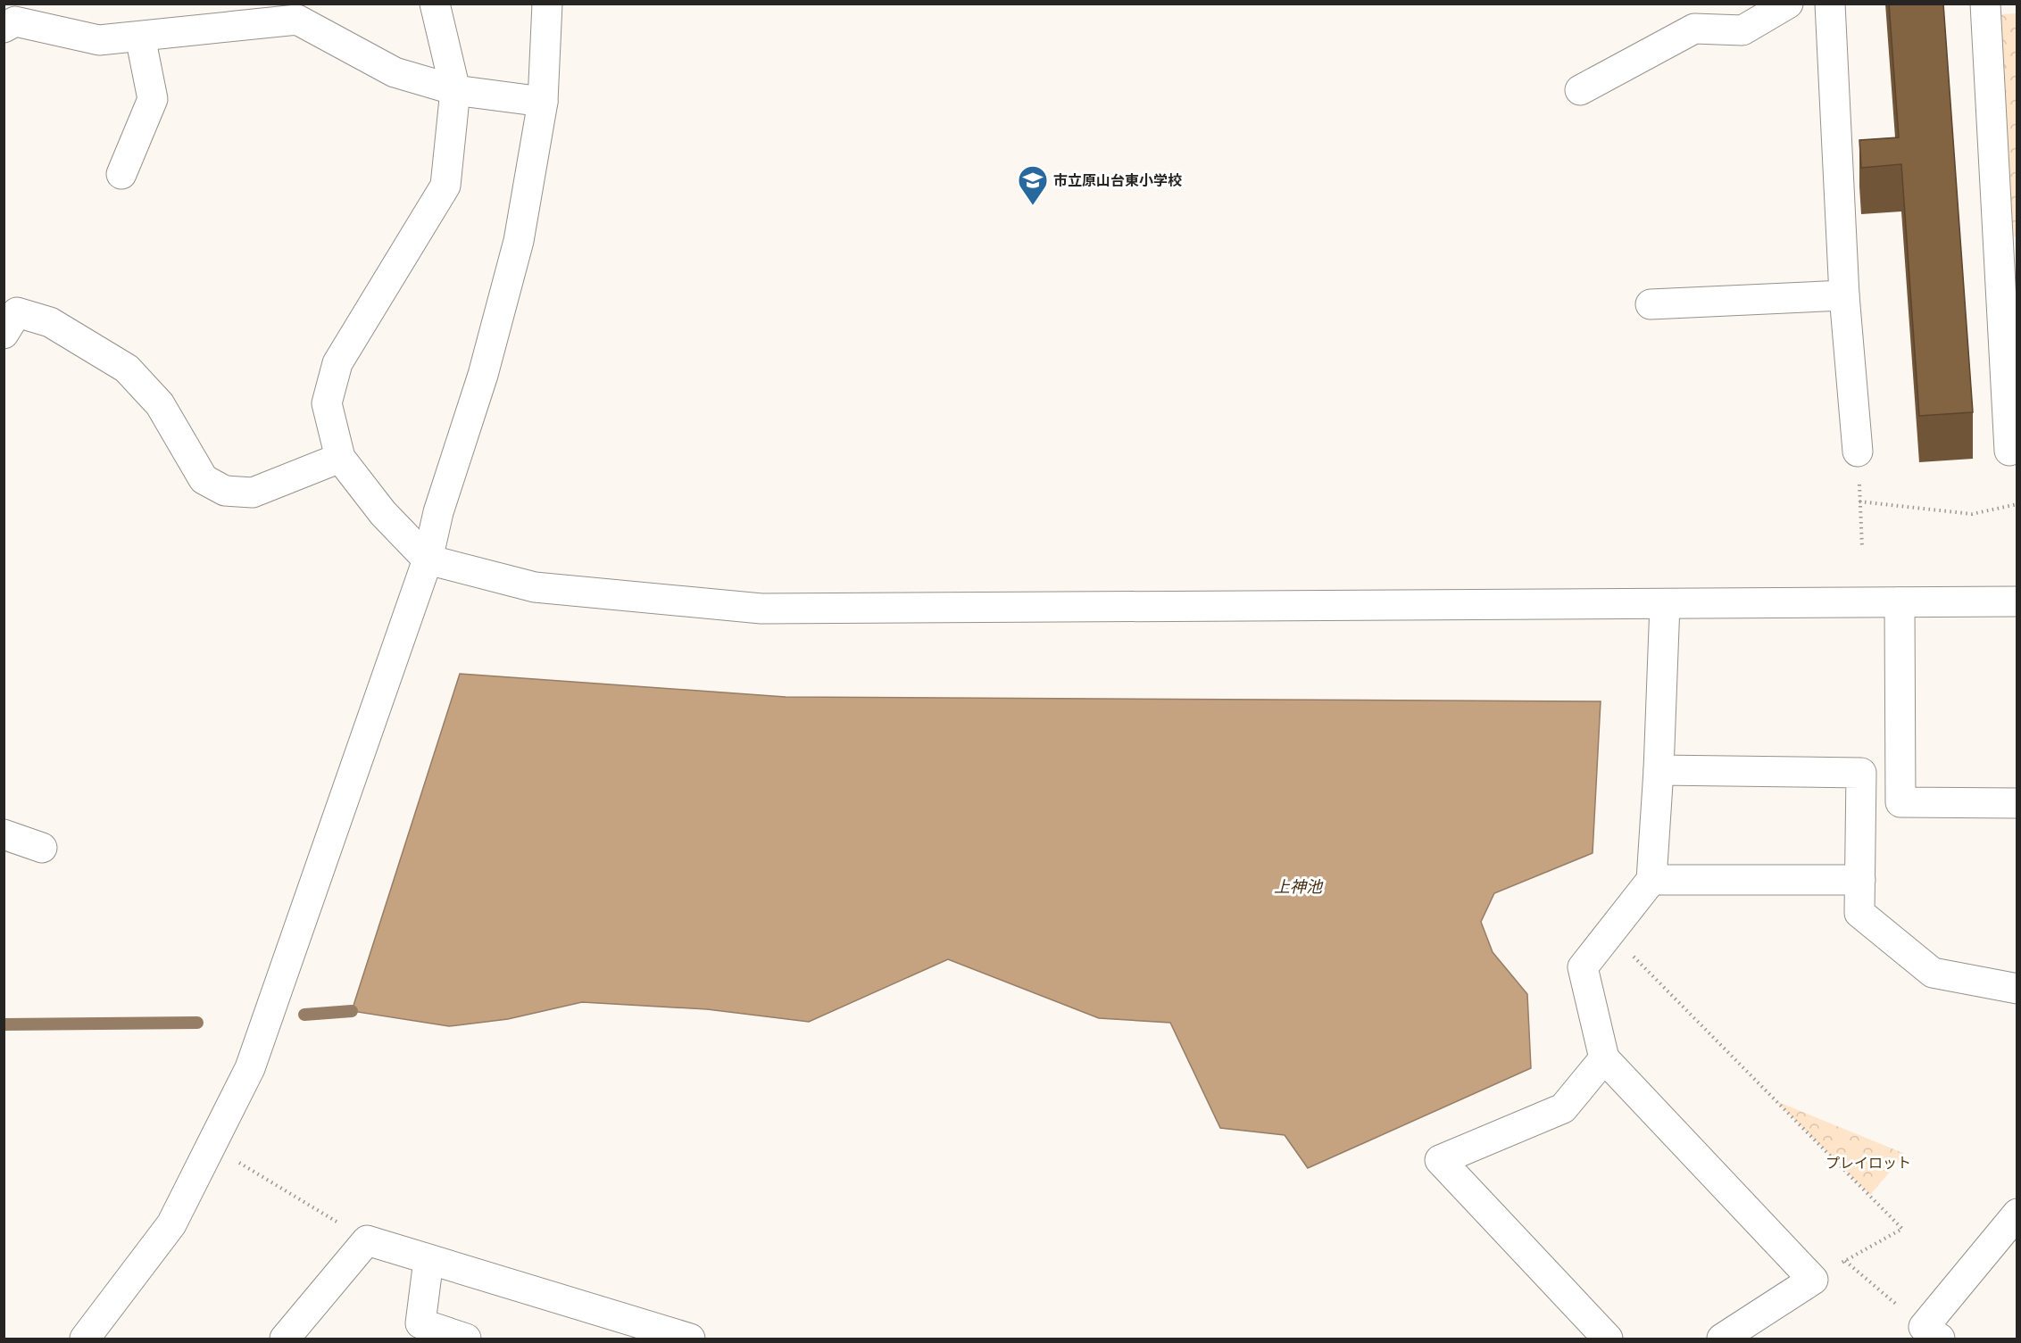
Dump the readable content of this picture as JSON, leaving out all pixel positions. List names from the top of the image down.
{
  "water": ["上神池"],
  "parks": ["プレイロット"],
  "places": {
    "school or university": ["市立原山台東小学校"]
  }
}
